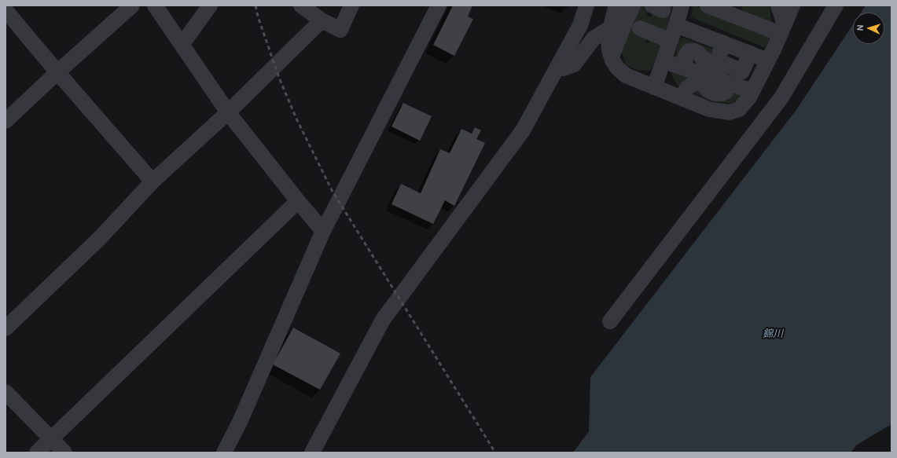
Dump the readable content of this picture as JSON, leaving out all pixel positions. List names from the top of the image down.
{
  "water": ["錦川"],
  "north": "left"
}
